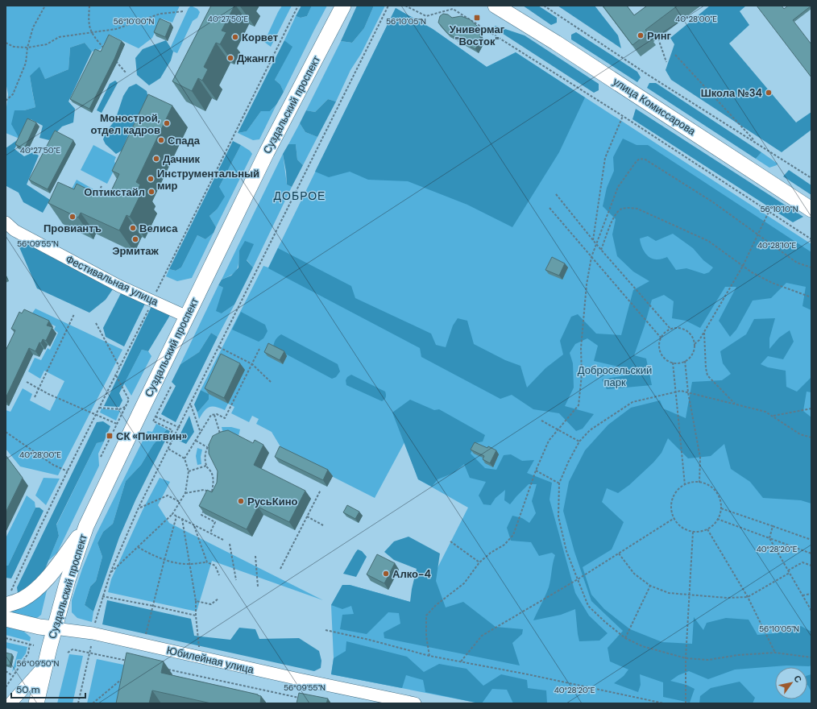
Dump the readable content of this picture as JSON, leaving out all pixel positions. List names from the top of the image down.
{
  "streets": {
    "main road": ["Суздальский проспект", "улица Комиссарова", "Юбилейная улица"],
    "street": ["Фестивальная улица"]
  },
  "crossings": [
    ["Суздальский проспект", "Фестивальная улица"],
    ["Суздальский проспект", "Юбилейная улица"]
  ],
  "districts": ["ДОБРОЕ"],
  "parks": ["Добросельский парк"],
  "places": {
    "transit": ["Универмаг \"Восток\"", "СК «Пингвин»"],
    "other": [
      "Ринг",
      "Корвет",
      "Джангл",
      "Школа №34",
      "Монострой, отдел кадров",
      "Спада",
      "Дачник",
      "Инструментальный мир",
      "Оптикстайл",
      "Провиантъ",
      "Велиса",
      "Эрмитаж",
      "РусьКино",
      "Алко-4"
    ]
  },
  "scale_bar": "50 m",
  "north": "top right",
  "coordinates": [
    "40°27'50\"E",
    "40°28'00\"E",
    "56°10'05\"N",
    "56°10'00\"N",
    "56°10'10\"N",
    "56°09'55\"N",
    "40°28'10\"E",
    "40°28'20\"E",
    "56°09'50\"N"
  ]
}
